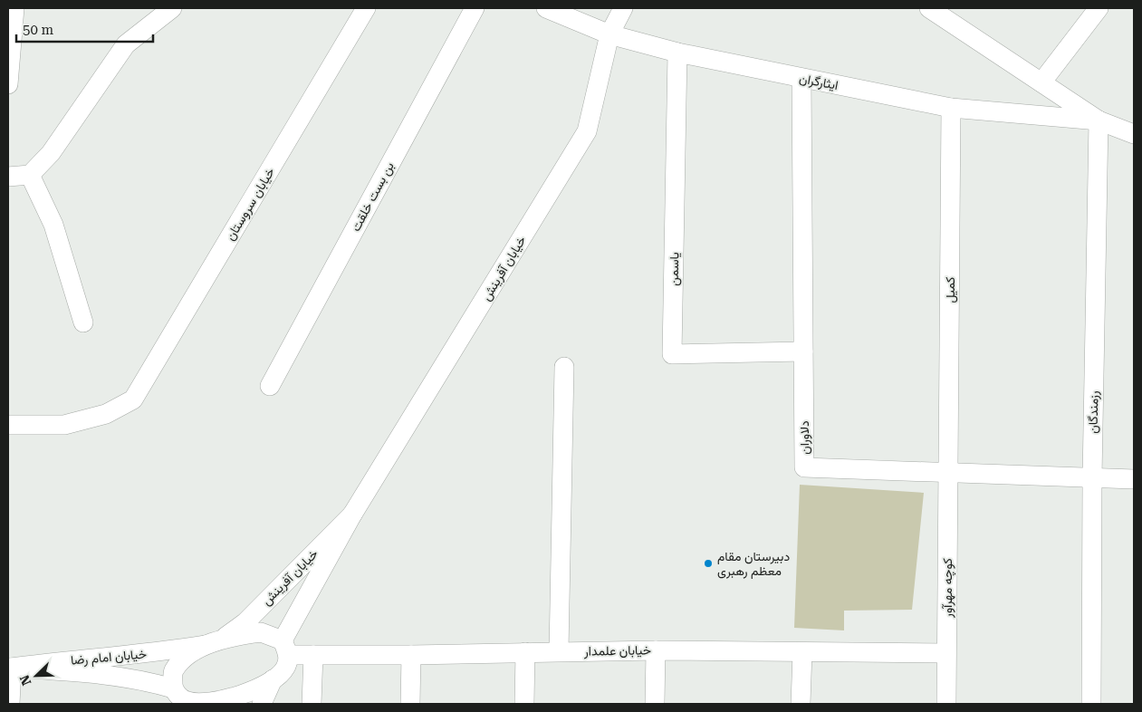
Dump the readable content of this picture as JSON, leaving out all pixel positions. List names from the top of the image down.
{
  "streets": {
    "street": [
      "ایثارگران",
      "بن بست خلقت",
      "خیابان سروستان",
      "خیابان آفرینش",
      "یاسمن",
      "کمیل",
      "رزمندگان",
      "دلاوران",
      "کوچه مهرآور",
      "خیابان علمدار",
      "خیابان امام رضا"
    ]
  },
  "crossings": [
    ["ایثارگران", "خیابان آفرینش"],
    ["ایثارگران", "یاسمن"],
    ["ایثارگران", "کمیل"],
    ["ایثارگران", "رزمندگان"],
    ["ایثارگران", "دلاوران"],
    ["خیابان آفرینش", "خیابان علمدار"],
    ["خیابان آفرینش", "خیابان امام رضا"],
    ["یاسمن", "دلاوران"],
    ["کمیل", "دلاوران"],
    ["کمیل", "کوچه مهرآور"],
    ["رزمندگان", "دلاوران"],
    ["دلاوران", "کوچه مهرآور"],
    ["کوچه مهرآور", "خیابان علمدار"]
  ],
  "places": ["دبیرستان مقام معظم رهبری"],
  "scale_bar": "50 m",
  "north": "bottom left"
}
